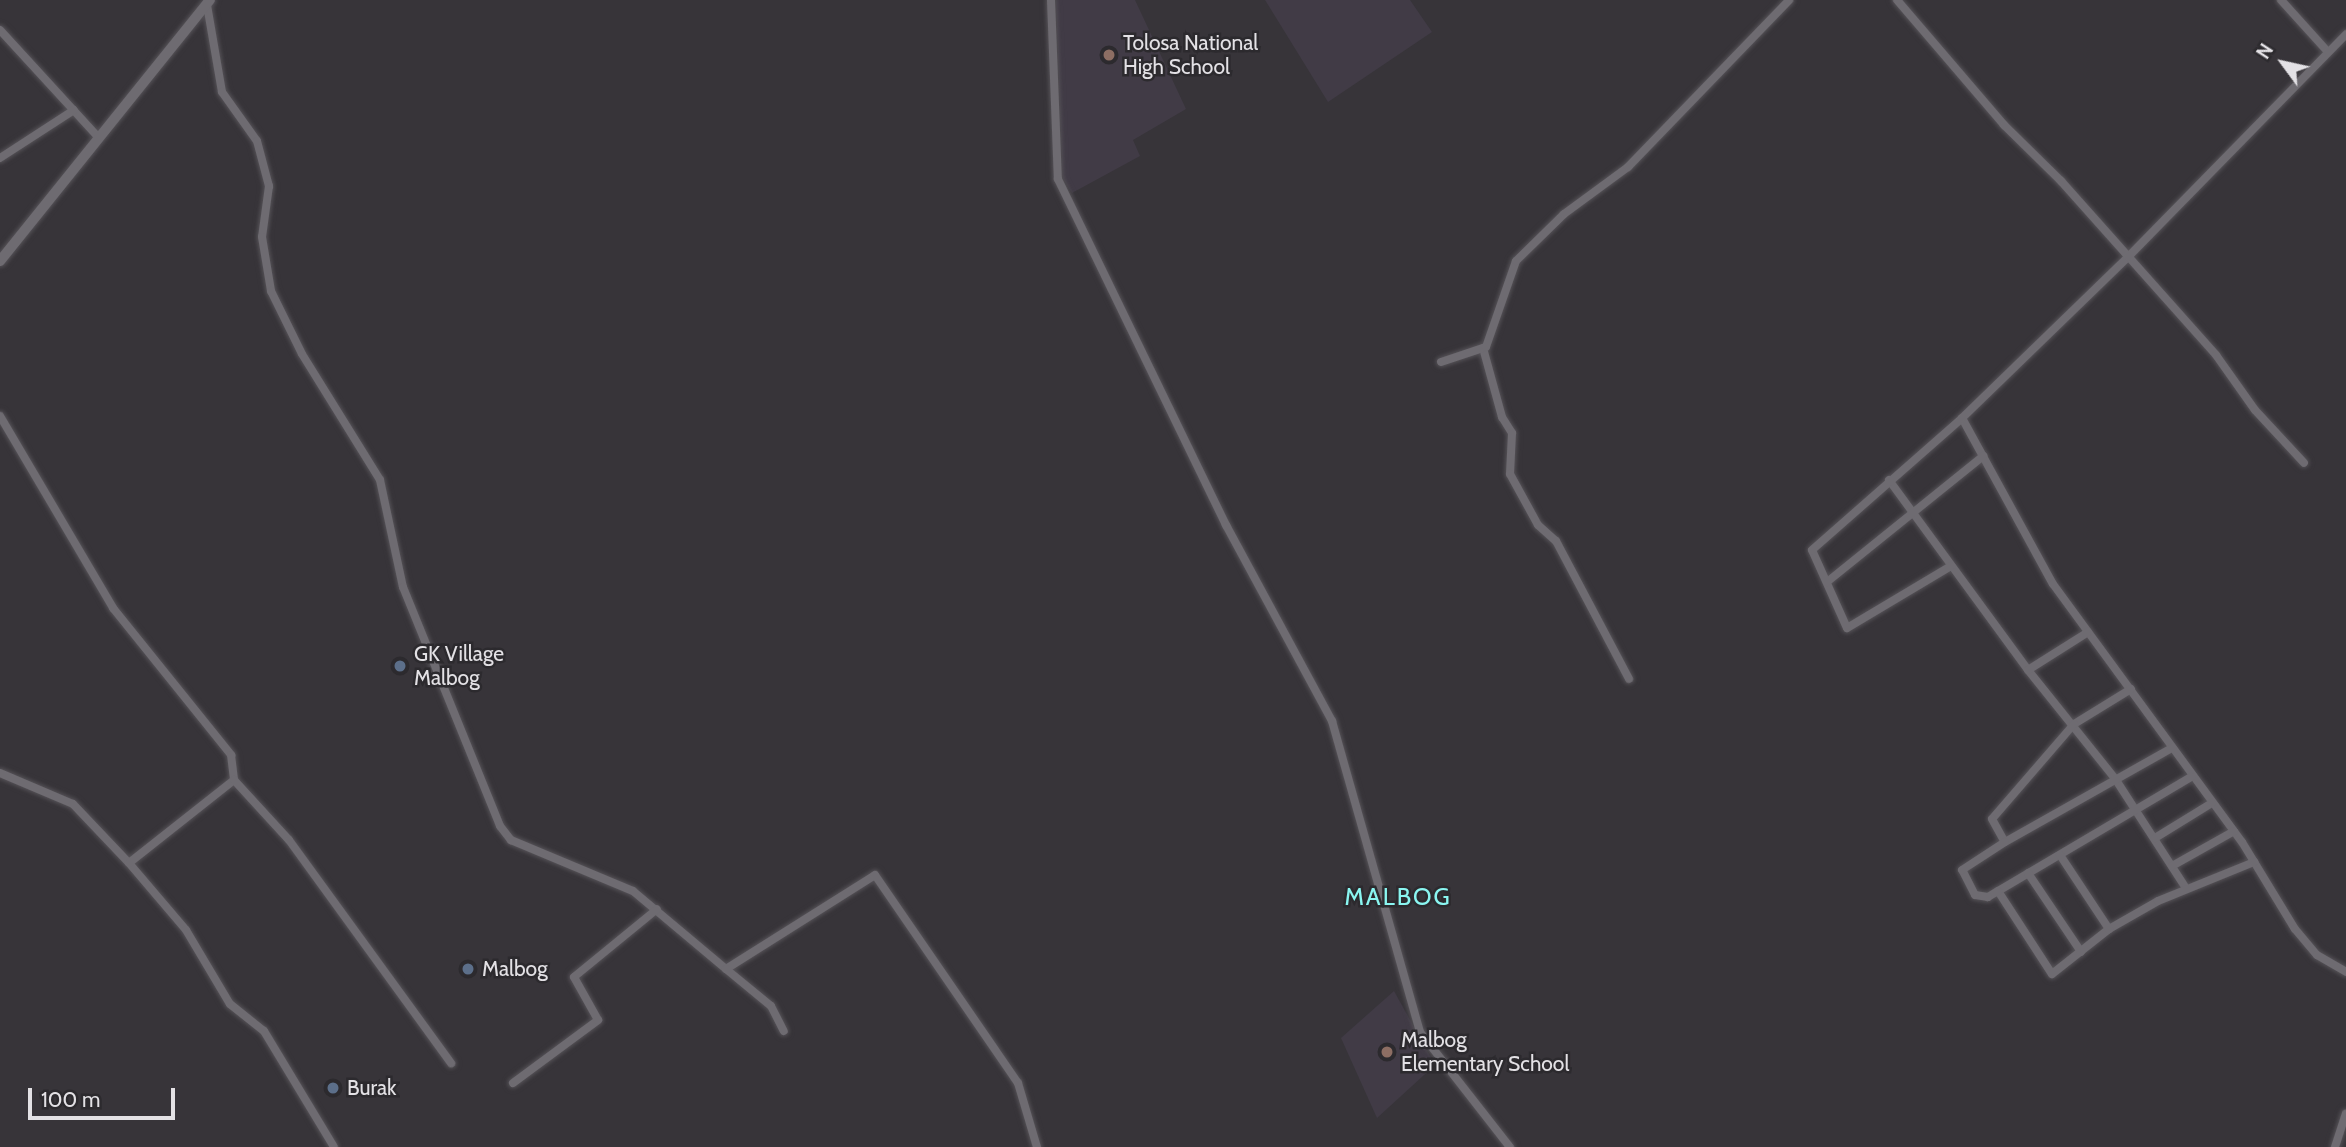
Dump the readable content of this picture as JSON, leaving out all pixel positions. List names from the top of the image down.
{
  "districts": ["MALBOG"],
  "places": [
    "Tolosa National High School",
    "GK Village Malbog",
    "Malbog",
    "Malbog Elementary School",
    "Burak"
  ],
  "scale_bar": "100 m",
  "north": "top left"
}
